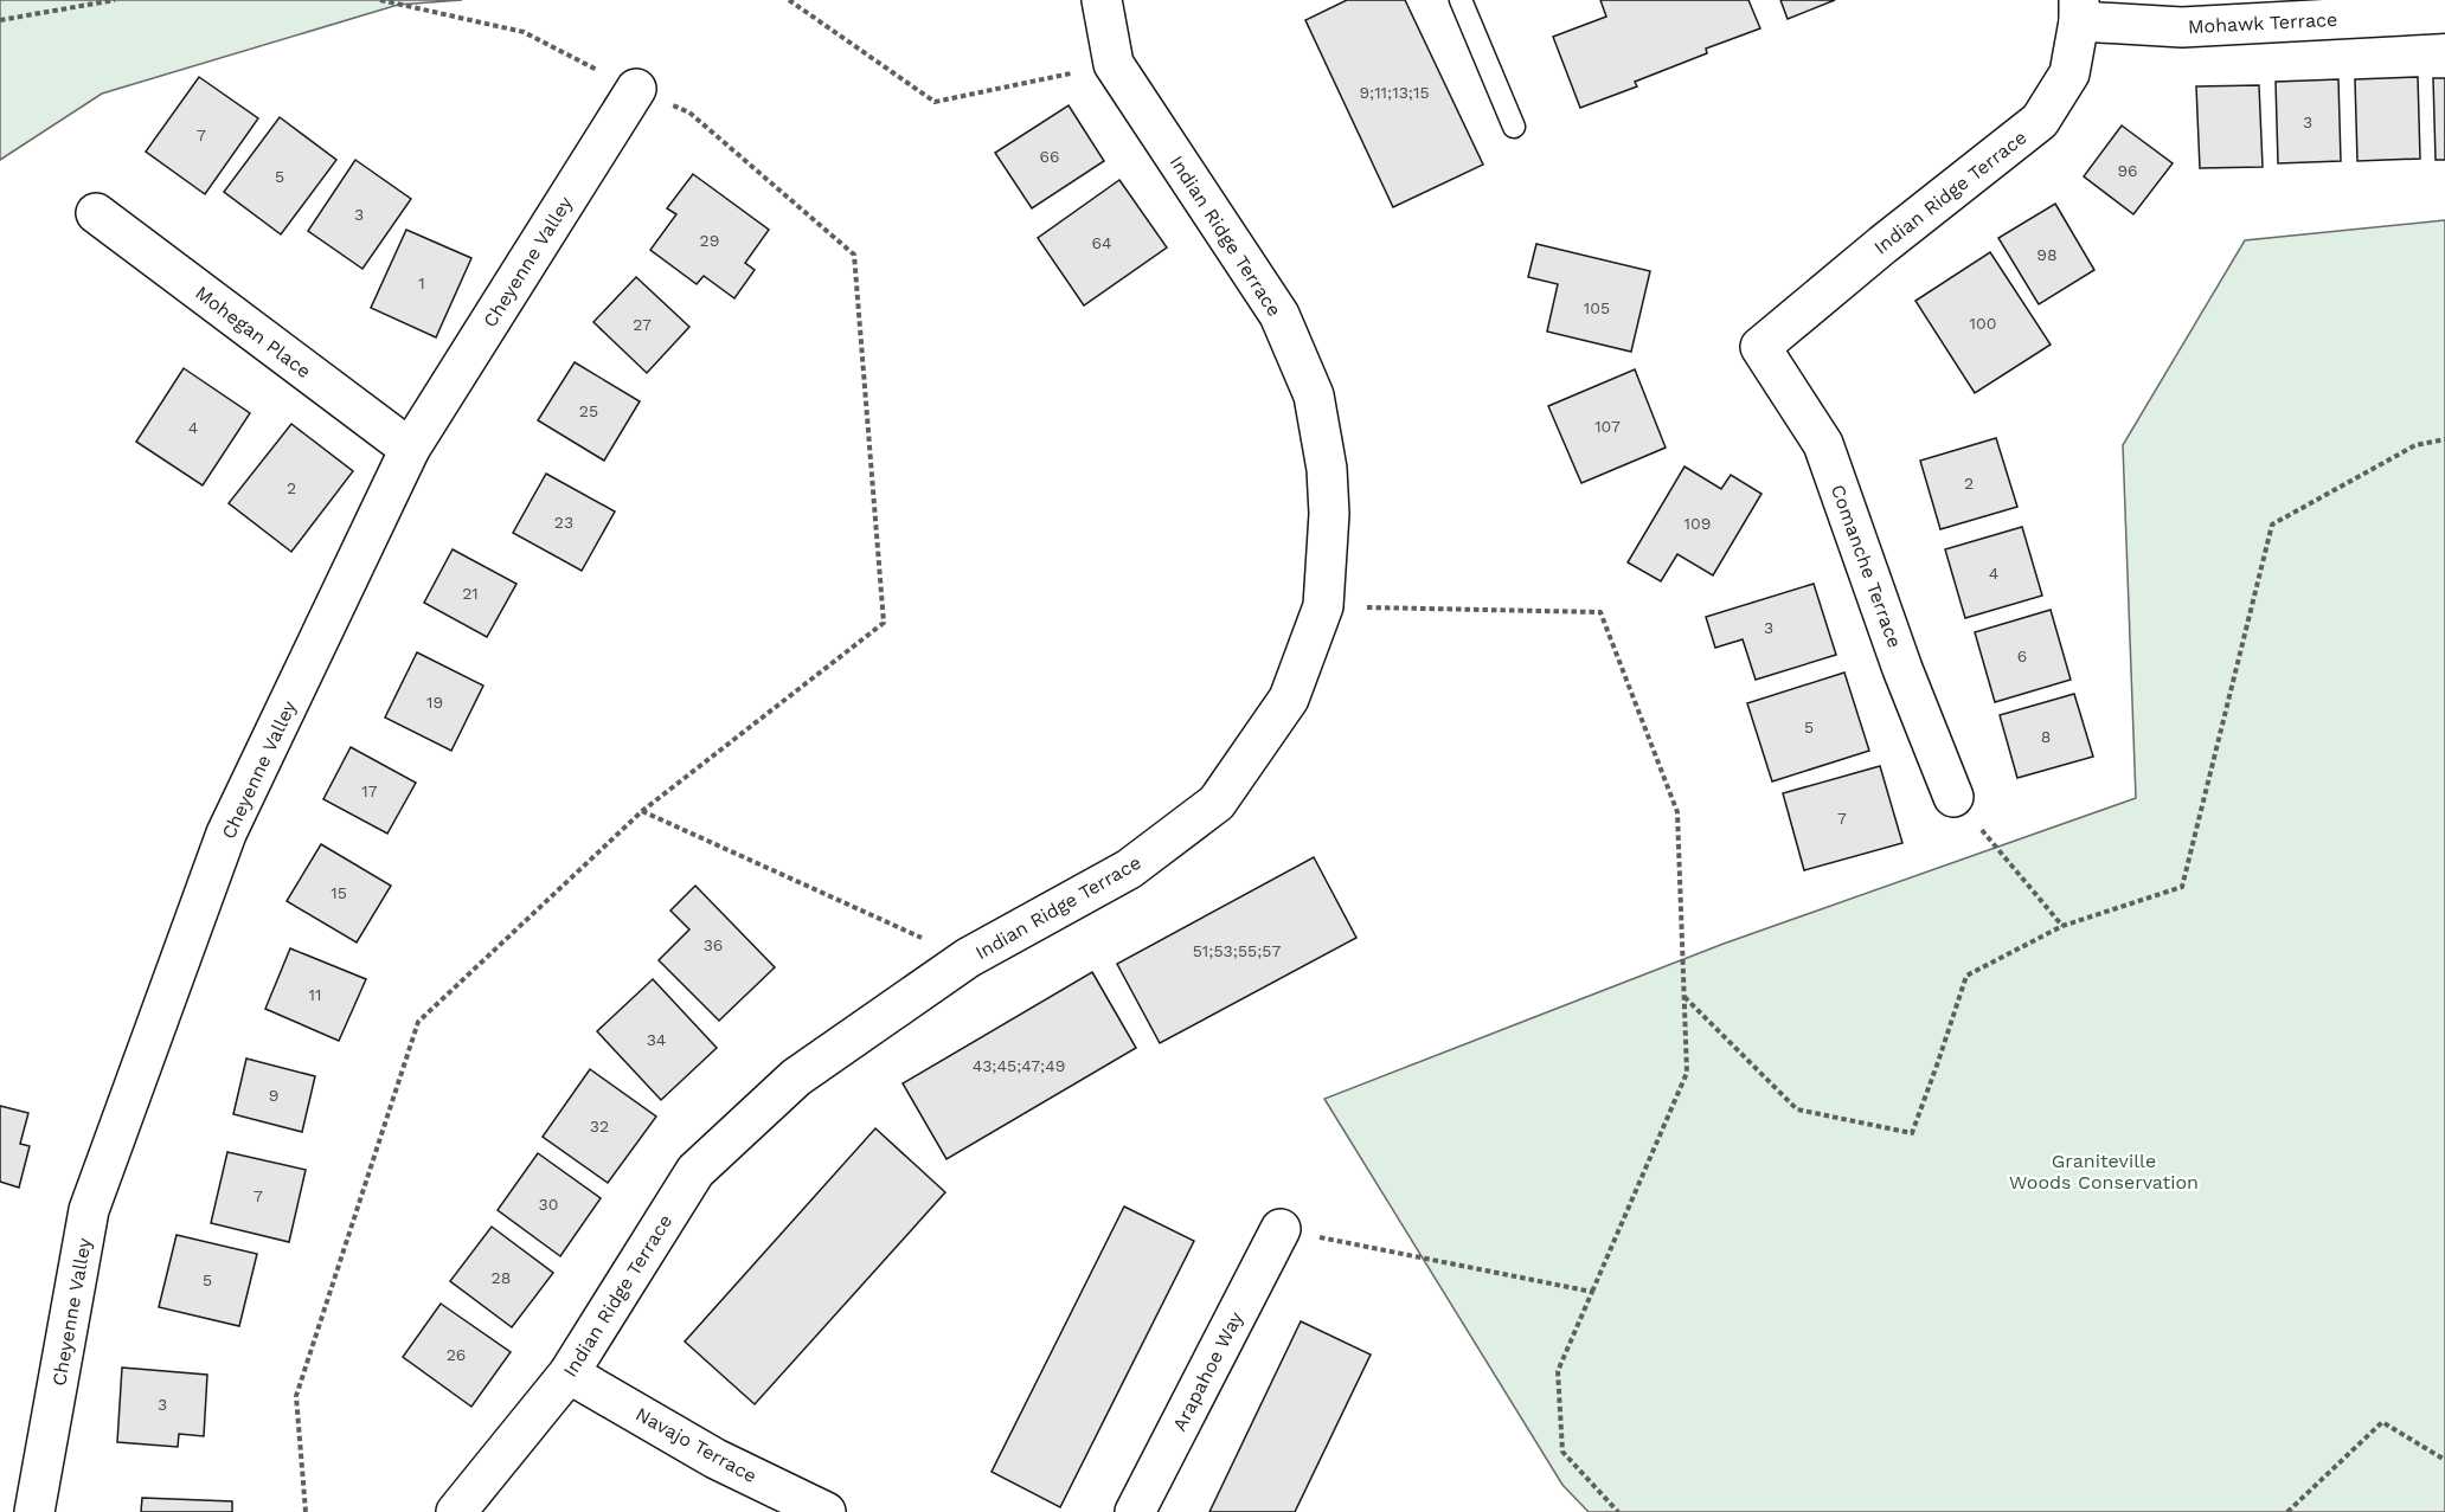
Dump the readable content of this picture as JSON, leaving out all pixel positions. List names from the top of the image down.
{
  "streets": {
    "street": [
      "Mohawk Terrace",
      "Indian Ridge Terrace",
      "Cheyenne Valley",
      "Mohegan Place",
      "Comanche Terrace",
      "Arapahoe Way",
      "Navajo Terrace"
    ]
  },
  "crossings": [
    ["Mohawk Terrace", "Indian Ridge Terrace"],
    ["Indian Ridge Terrace", "Comanche Terrace"],
    ["Indian Ridge Terrace", "Navajo Terrace"],
    ["Cheyenne Valley", "Mohegan Place"]
  ],
  "parks": ["Graniteville Woods Conservation"],
  "house_numbers": [
    "9;11;13;15",
    "3",
    "7",
    "66",
    "96",
    "5",
    "3",
    "29",
    "64",
    "98",
    "1",
    "105",
    "100",
    "27",
    "25",
    "107",
    "4",
    "2",
    "2",
    "23",
    "109",
    "4",
    "21",
    "3",
    "6",
    "19",
    "5",
    "8",
    "17",
    "7",
    "15",
    "36",
    "51;53;55;57",
    "11",
    "34",
    "43;45;47;49",
    "9",
    "32",
    "7",
    "30",
    "28",
    "5",
    "26",
    "3"
  ]
}
